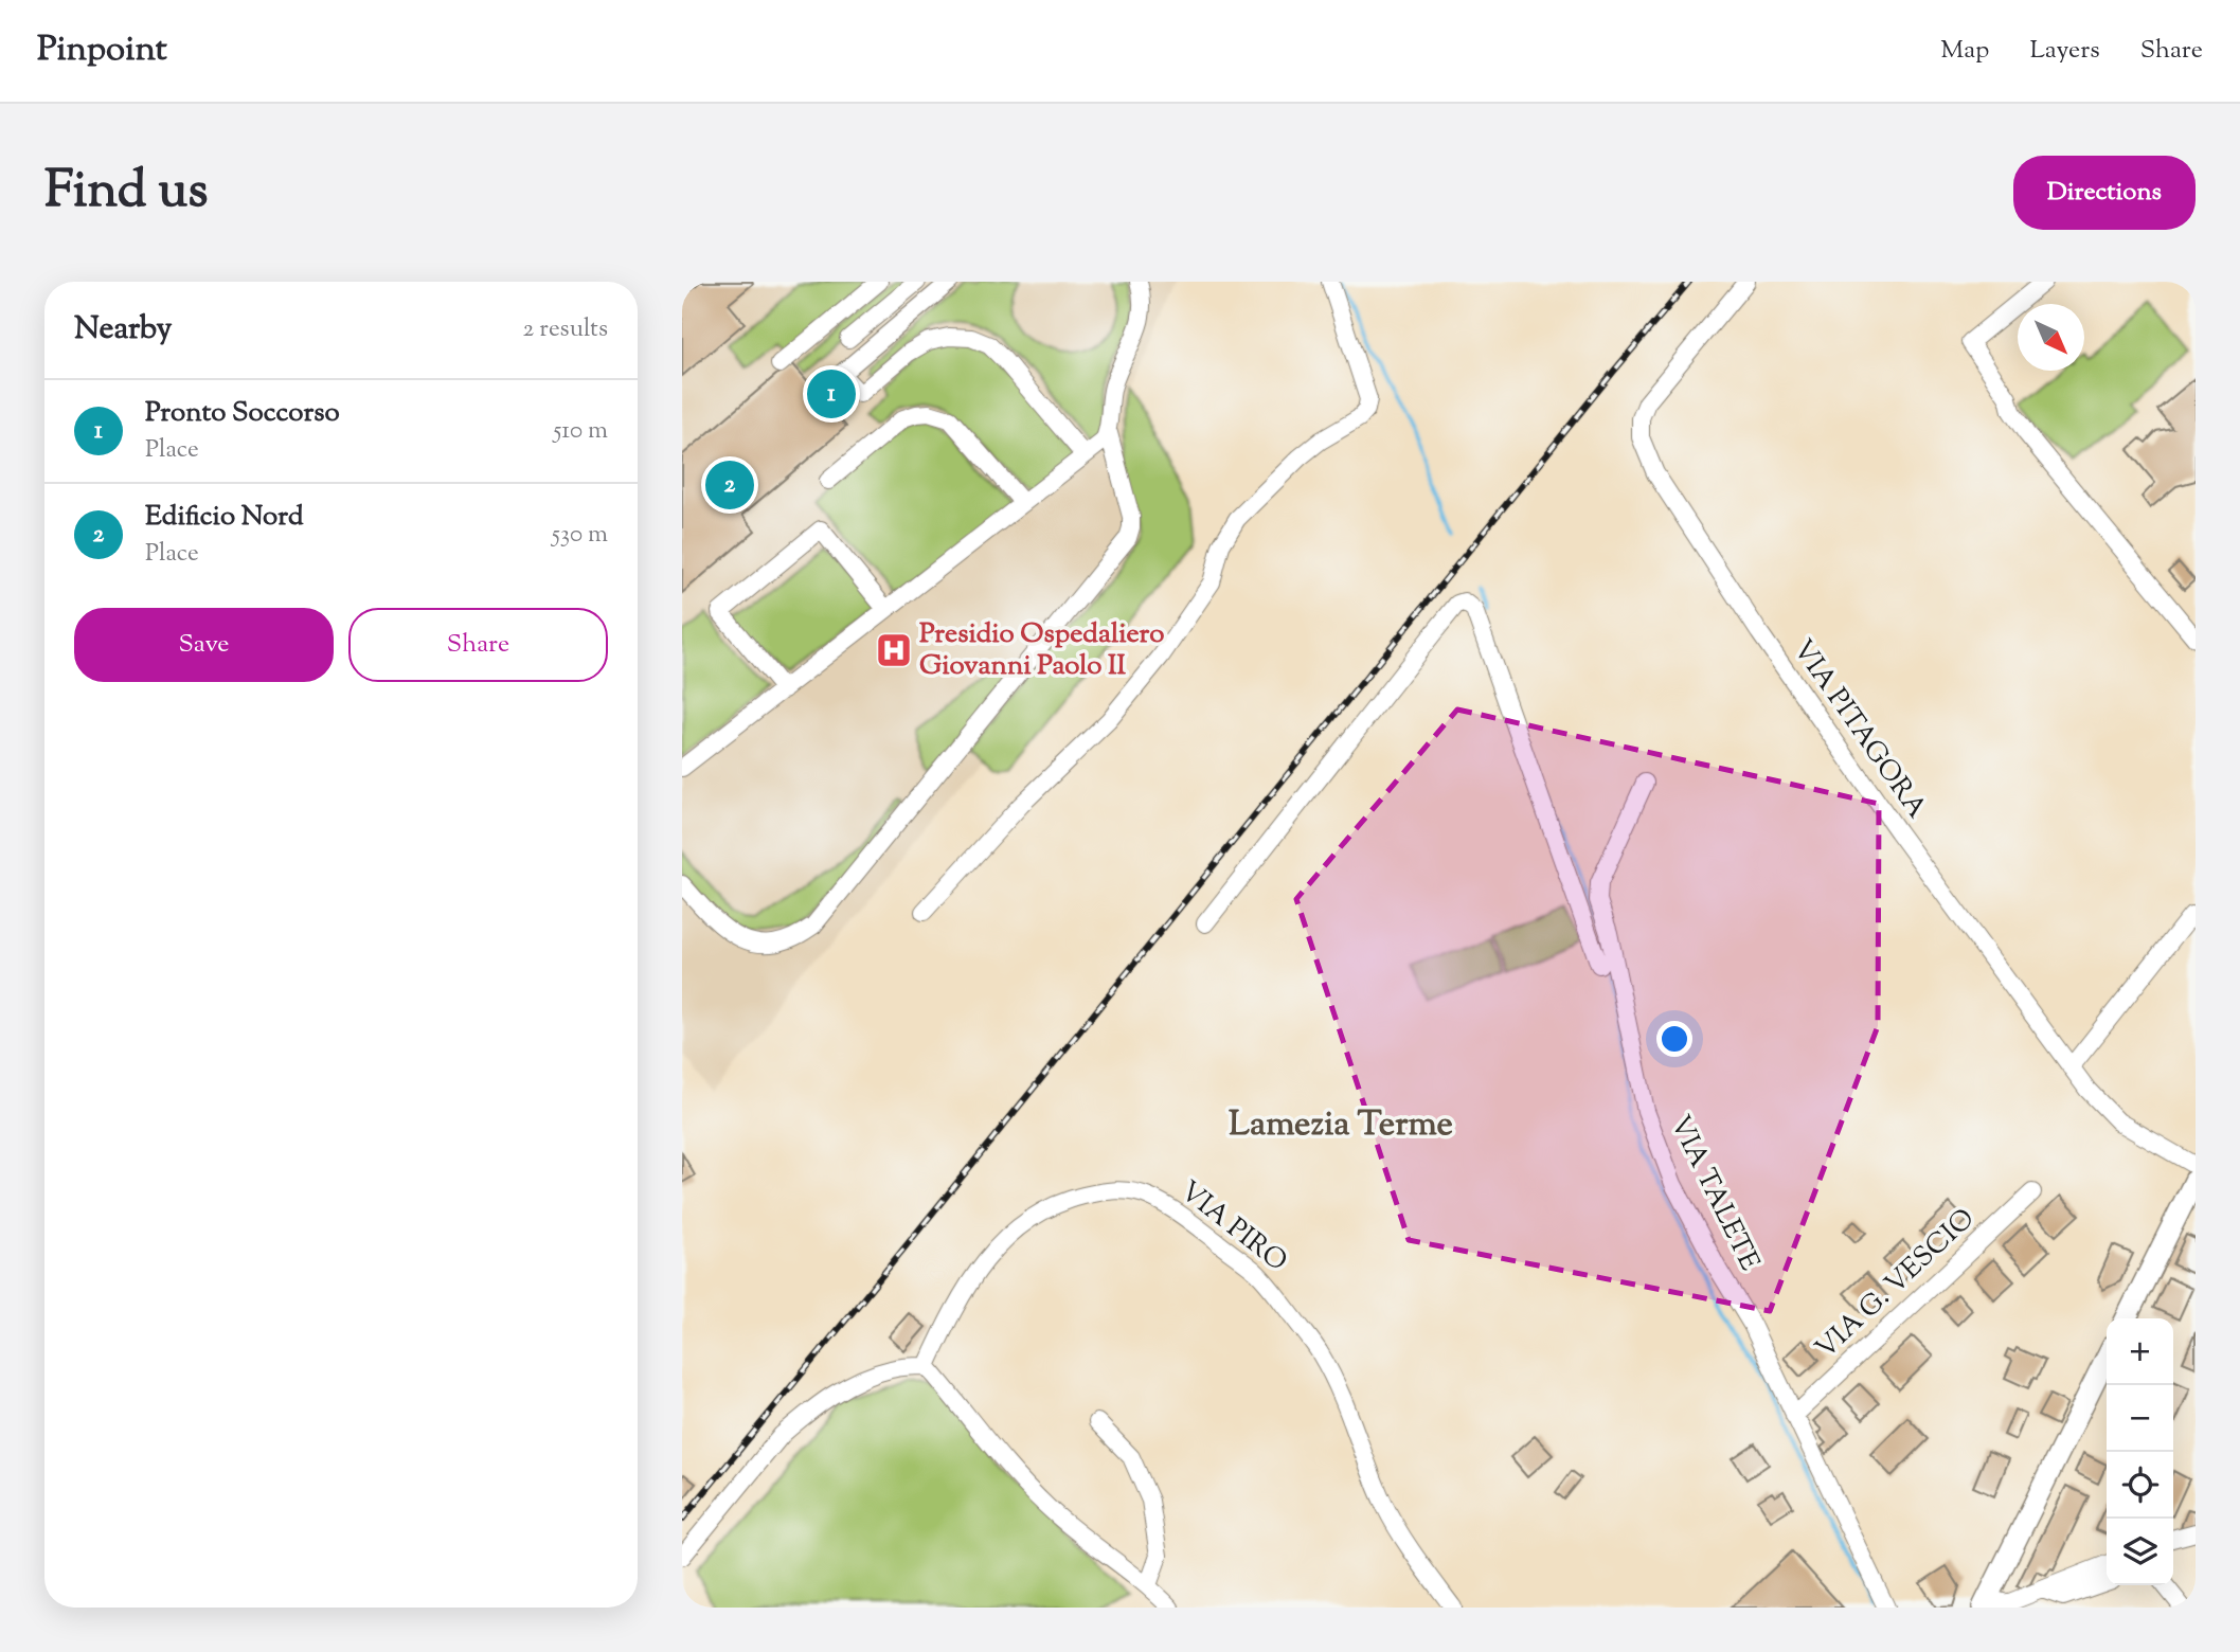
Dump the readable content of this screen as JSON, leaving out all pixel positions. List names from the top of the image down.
{
  "streets": {
    "street": [
      "VIA PITAGORA",
      "VIA TALETE",
      "VIA PIRO",
      "VIA G. VESCIO"
    ]
  },
  "crossings": [
    ["VIA TALETE", "VIA G. VESCIO"]
  ],
  "districts": ["Lamezia Terme"],
  "places": {
    "hospital": ["Presidio Ospedaliero Giovanni Paolo II"]
  },
  "north": "bottom right",
  "page": {
    "header": "Pinpoint",
    "nav": ["Map", "Layers", "Share"],
    "title": "Find us",
    "buttons": [
      "Directions",
      ["Save", "Share"]
    ],
    "heading": ["Nearby", "2 results"],
    "pins": ["1", "2"],
    "list": [
      {
        "mark": "1",
        "name": "Pronto Soccorso",
        "note": "Place",
        "value": "510 m"
      },
      {
        "mark": "2",
        "name": "Edificio Nord",
        "note": "Place",
        "value": "530 m"
      }
    ],
    "map_buttons": ["+", "−"]
  }
}
